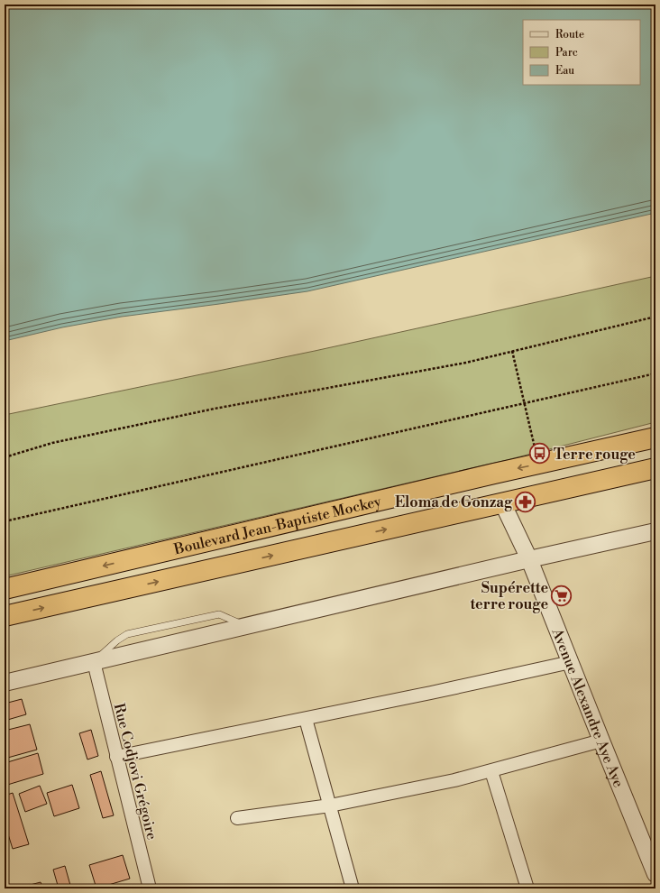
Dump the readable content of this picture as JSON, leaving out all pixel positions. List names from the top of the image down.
{
  "streets": {
    "highway": ["Boulevard Jean-Baptiste Mockey"],
    "street": ["Avenue Alexandre Aye Aye", "Rue Codjovi Grégoire"]
  },
  "crossings": [
    ["Boulevard Jean-Baptiste Mockey", "Avenue Alexandre Aye Aye"]
  ],
  "places": {
    "bus stop": ["Terre rouge"],
    "pharmacy": ["Eloma de Gonzag"],
    "supermarket": ["Supérette terre rouge"]
  },
  "legend": ["Route", "Parc", "Eau"]
}
